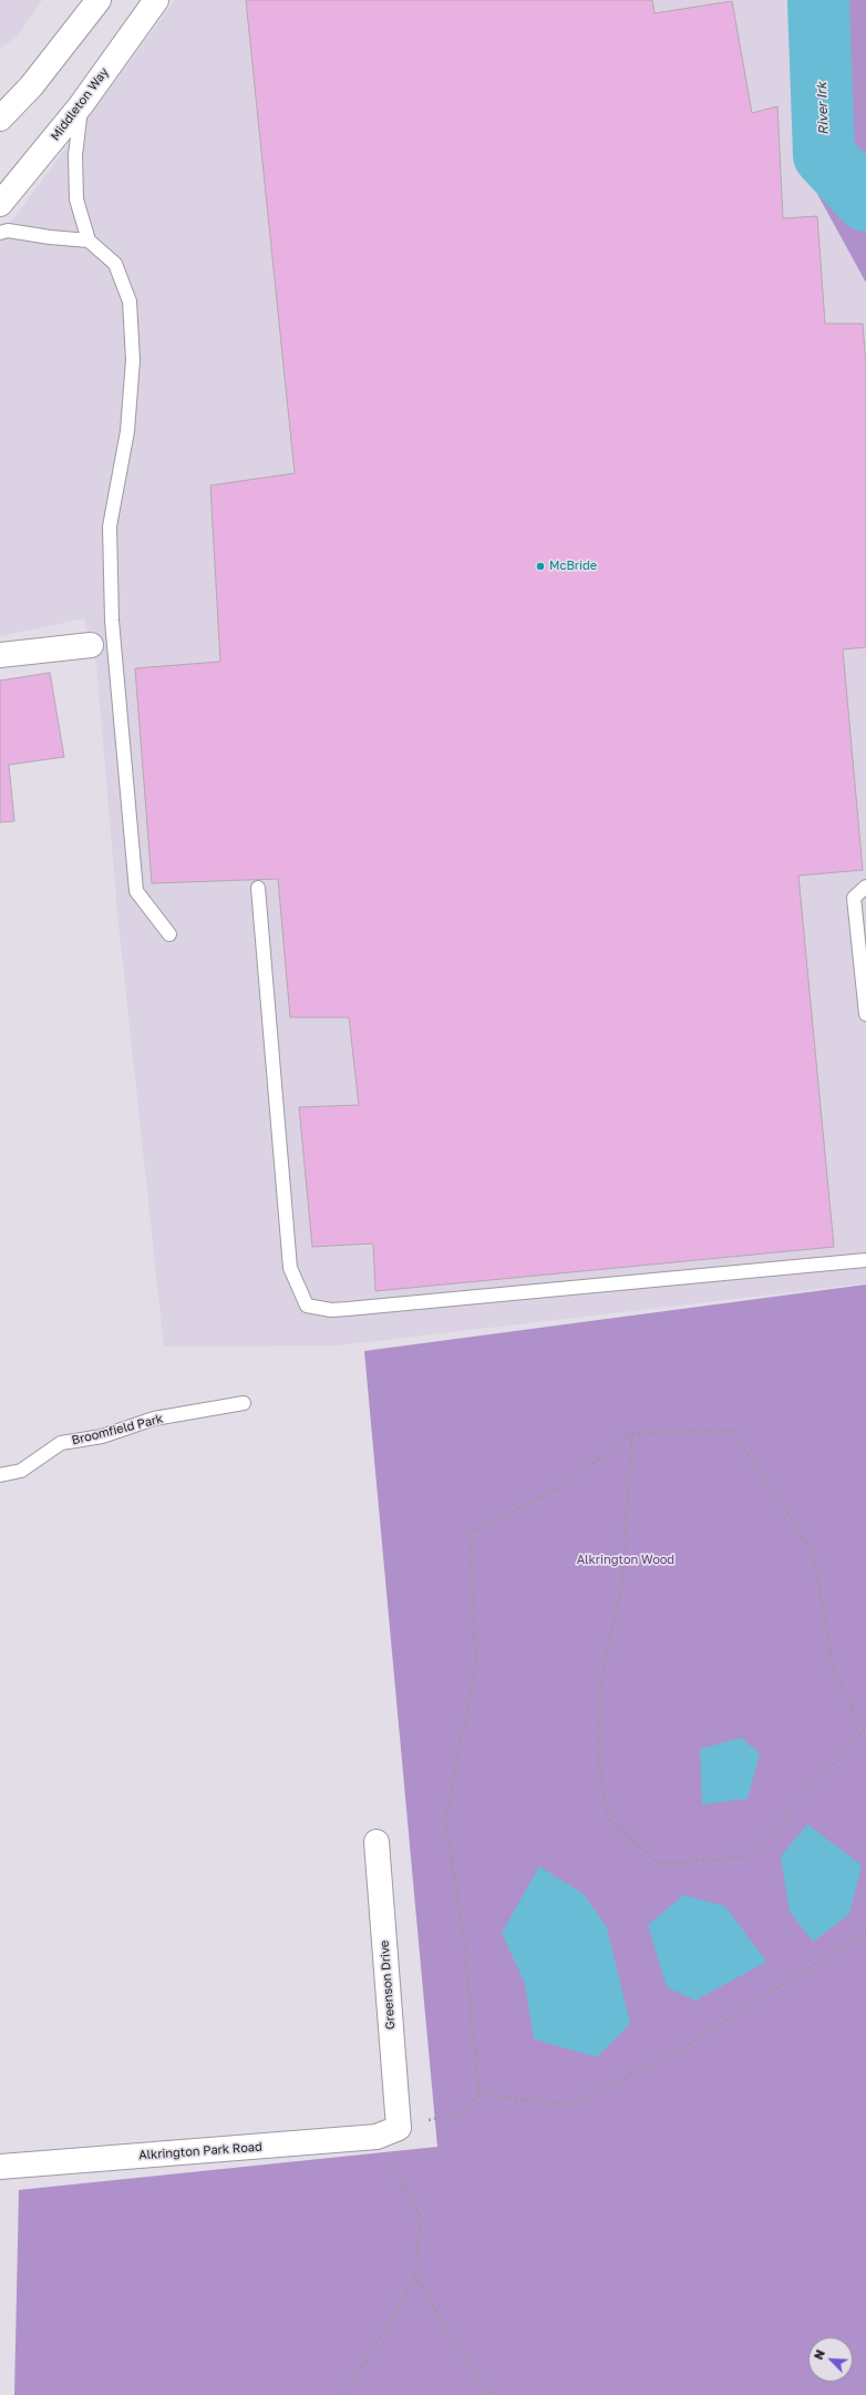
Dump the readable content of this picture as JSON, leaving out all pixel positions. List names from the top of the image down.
{
  "streets": {
    "street": ["Middleton Way", "Greenson Drive", "Alkrington Park Road"],
    "lane": ["Broomfield Park"]
  },
  "crossings": [
    ["Greenson Drive", "Alkrington Park Road"]
  ],
  "water": ["River Irk"],
  "parks": ["Alkrington Wood"],
  "places": ["McBride"],
  "north": "top left"
}
